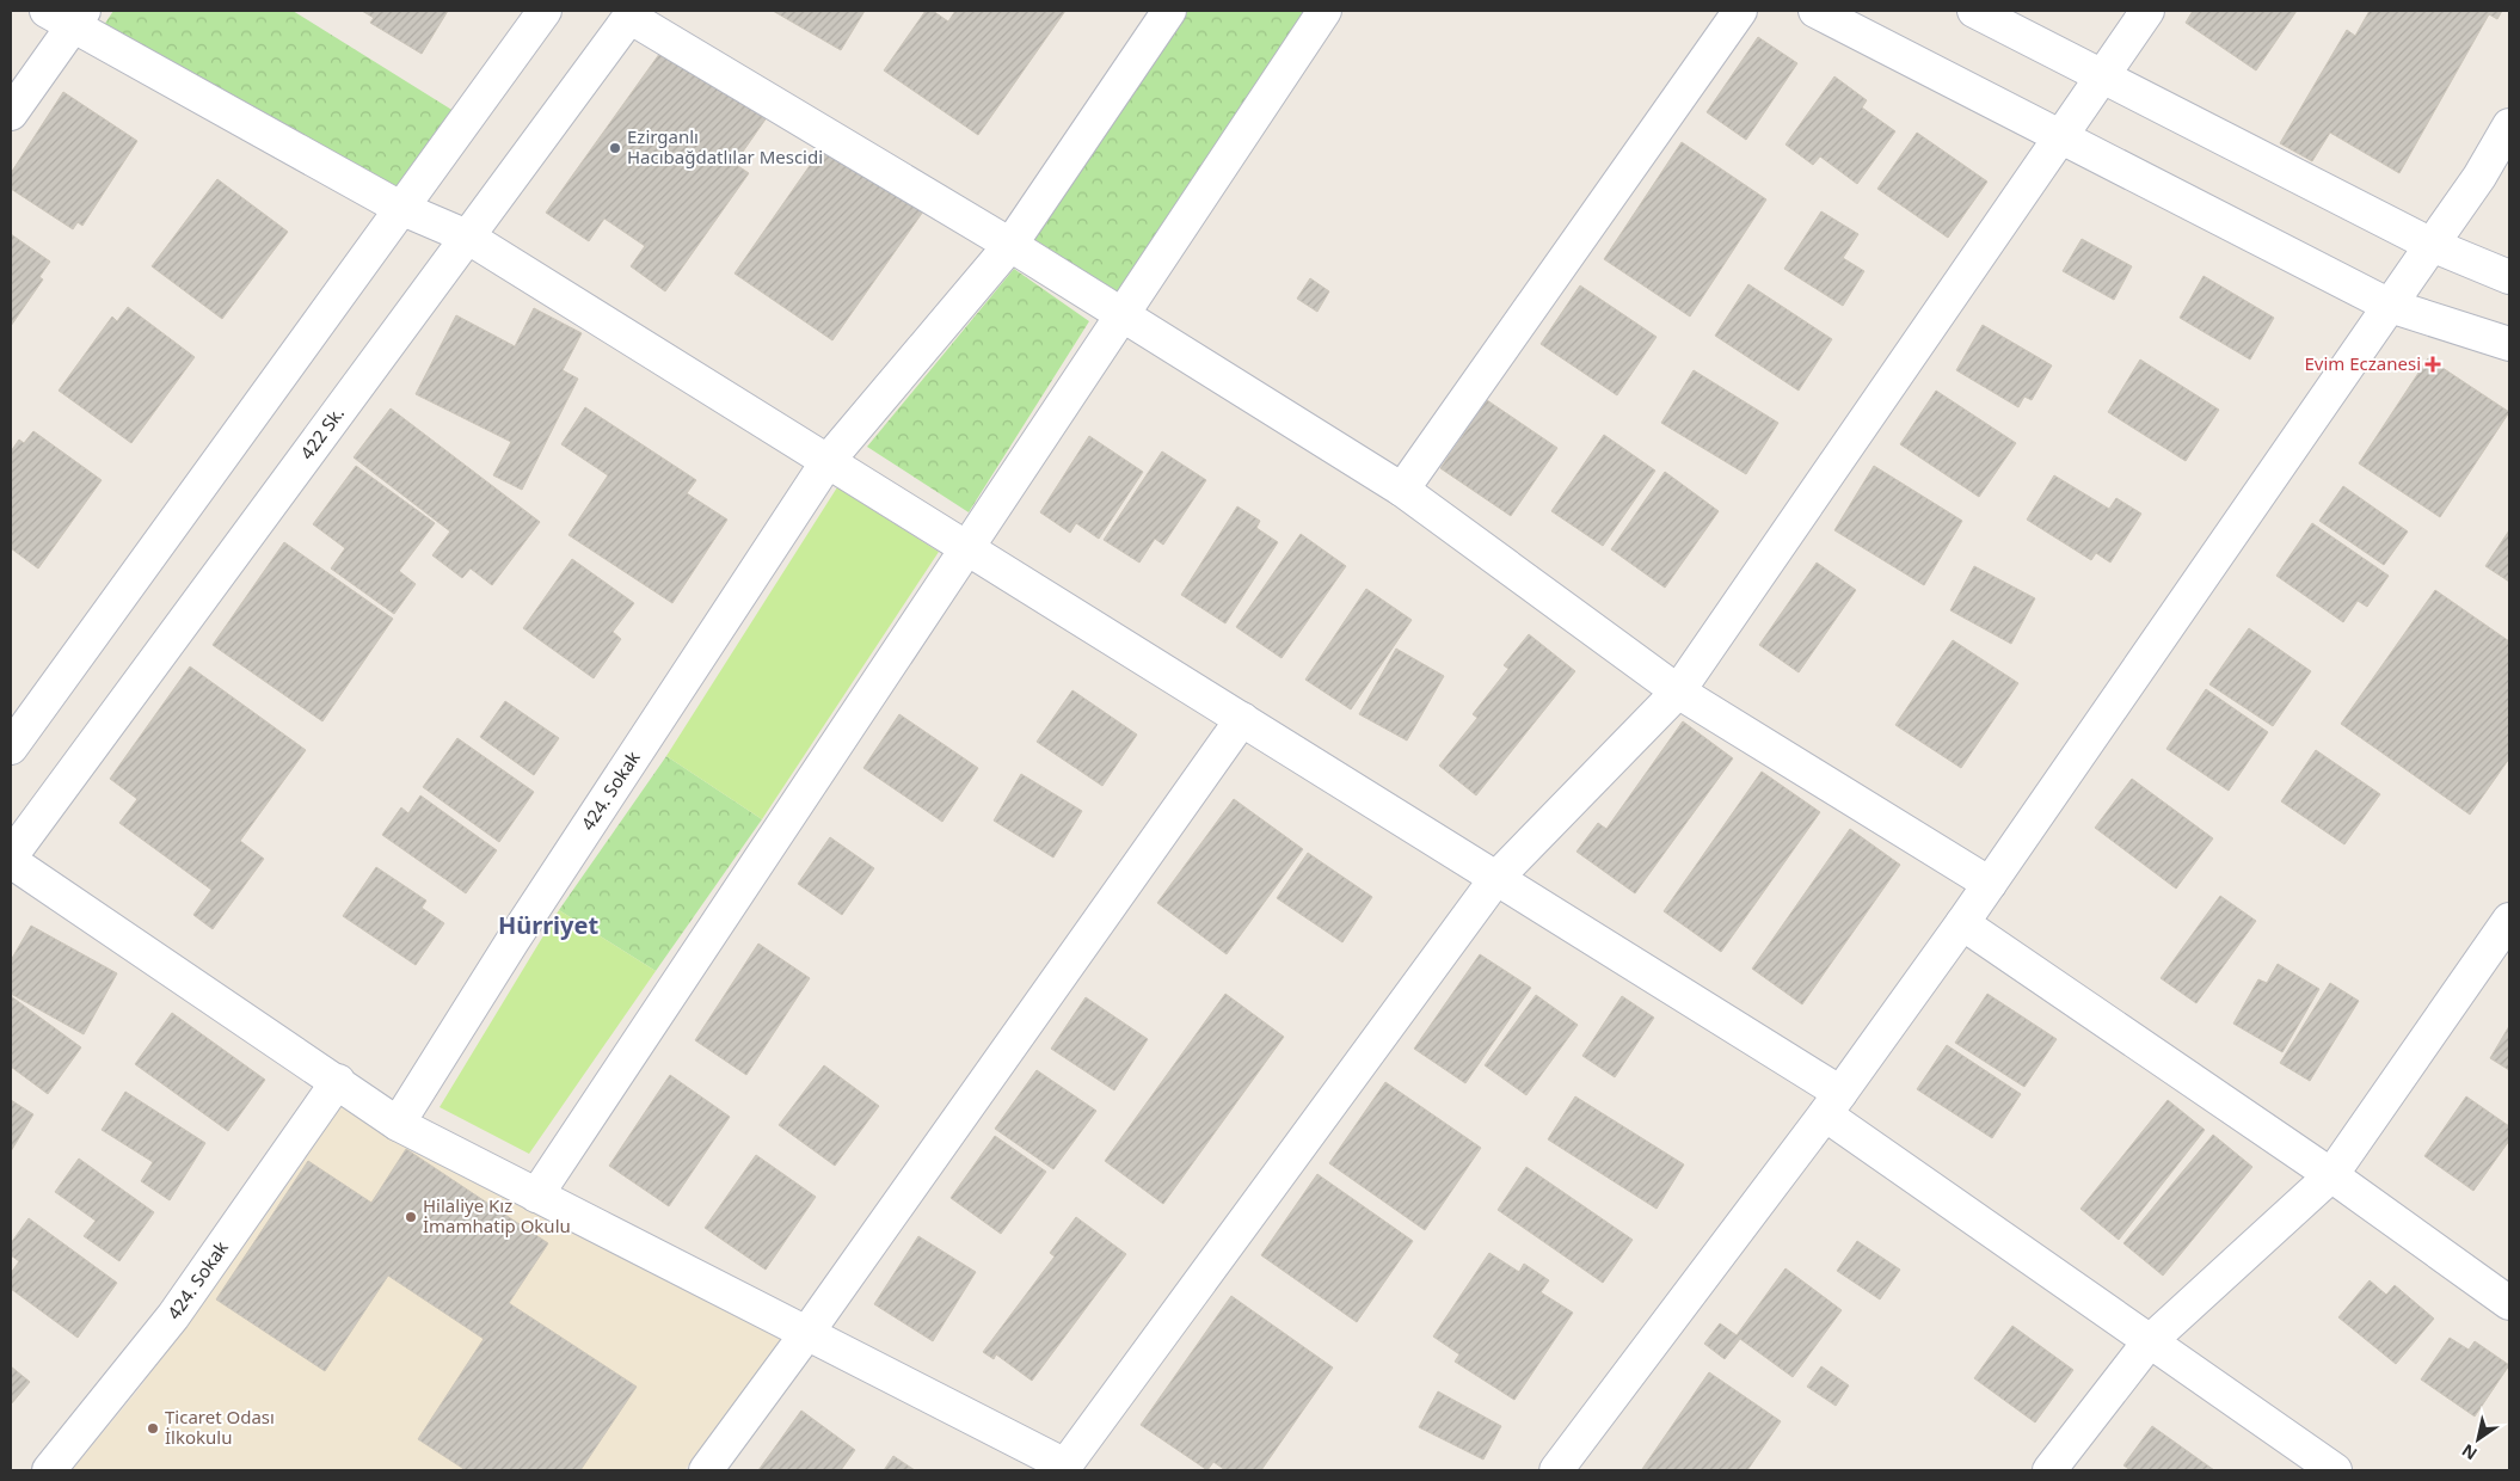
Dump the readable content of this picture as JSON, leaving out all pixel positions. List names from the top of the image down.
{
  "streets": {
    "street": ["422 Sk.", "424. Sokak"]
  },
  "districts": ["Hürriyet"],
  "places": {
    "other": ["Ezirganlı Hacıbağdatlılar Mescidi", "Hilaliye Kız İmamhatip Okulu", "Ticaret Odası İlkokulu"],
    "health": ["Evim Eczanesi"]
  },
  "north": "bottom left"
}
